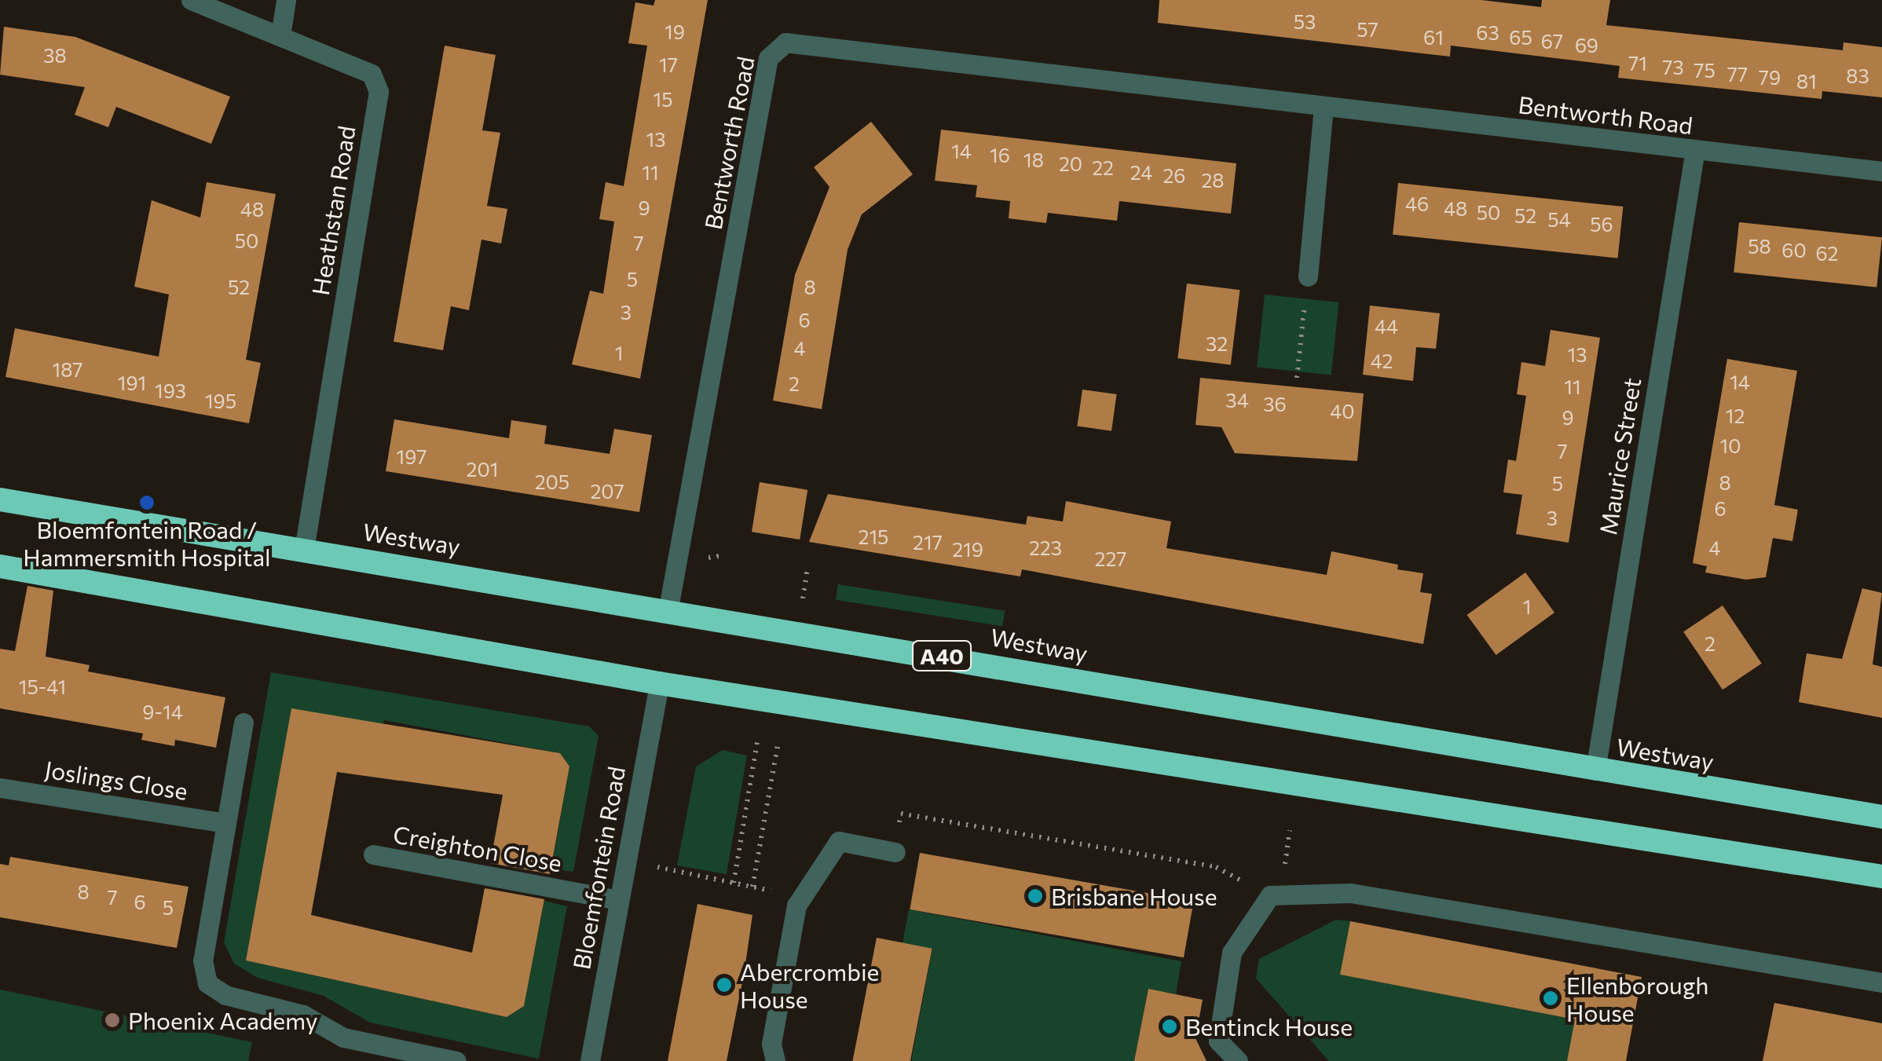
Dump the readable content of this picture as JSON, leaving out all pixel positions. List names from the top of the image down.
{
  "streets": {
    "highway": ["Westway", "A40"],
    "street": [
      "Bentworth Road",
      "Heathstan Road",
      "Maurice Street",
      "Joslings Close",
      "Creighton Close",
      "Bloemfontein Road"
    ]
  },
  "crossings": [
    ["Bentworth Road", "Maurice Street"],
    ["Bentworth Road", "Westway"],
    ["Heathstan Road", "Westway"],
    ["Maurice Street", "Westway"],
    ["Creighton Close", "Bloemfontein Road"]
  ],
  "places": [
    "Bloemfontein Road / Hammersmith Hospital",
    "Brisbane House",
    "Abercrombie House",
    "Ellenborough House",
    "Phoenix Academy",
    "Bentinck House"
  ],
  "house_numbers": [
    "53",
    "57",
    "19",
    "63",
    "61",
    "65",
    "67",
    "69",
    "38",
    "71",
    "17",
    "73",
    "75",
    "77",
    "83",
    "79",
    "81",
    "15",
    "13",
    "14",
    "16",
    "18",
    "20",
    "22",
    "11",
    "24",
    "26",
    "28",
    "46",
    "9",
    "48",
    "48",
    "50",
    "52",
    "54",
    "56",
    "50",
    "7",
    "58",
    "60",
    "62",
    "5",
    "52",
    "8",
    "3",
    "6",
    "44",
    "32",
    "4",
    "1",
    "13",
    "42",
    "187",
    "14",
    "191",
    "2",
    "11",
    "193",
    "34",
    "195",
    "36",
    "40",
    "12",
    "9",
    "10",
    "7",
    "197",
    "201",
    "205",
    "8",
    "5",
    "207",
    "6",
    "3",
    "215",
    "217",
    "223",
    "4",
    "219",
    "227",
    "1",
    "2",
    "15-41",
    "9-14",
    "8",
    "7",
    "6",
    "5"
  ]
}
